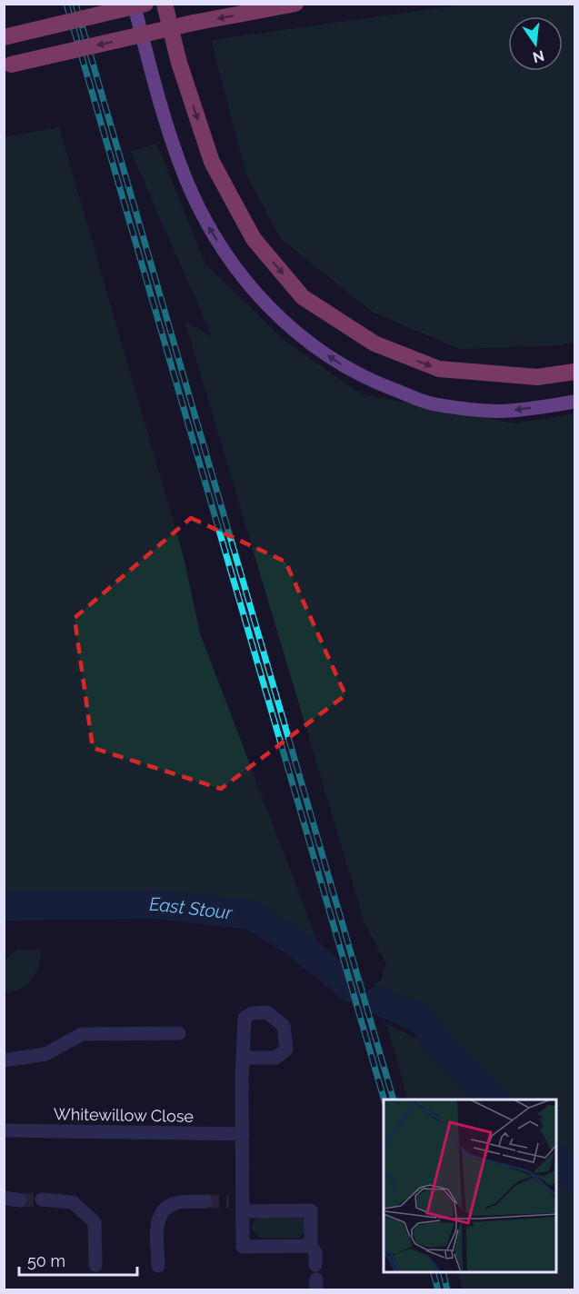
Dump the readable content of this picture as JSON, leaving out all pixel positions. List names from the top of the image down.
{
  "streets": {
    "street": ["Whitewillow Close"]
  },
  "water": ["East Stour"],
  "scale_bar": "50 m",
  "north": "bottom"
}
